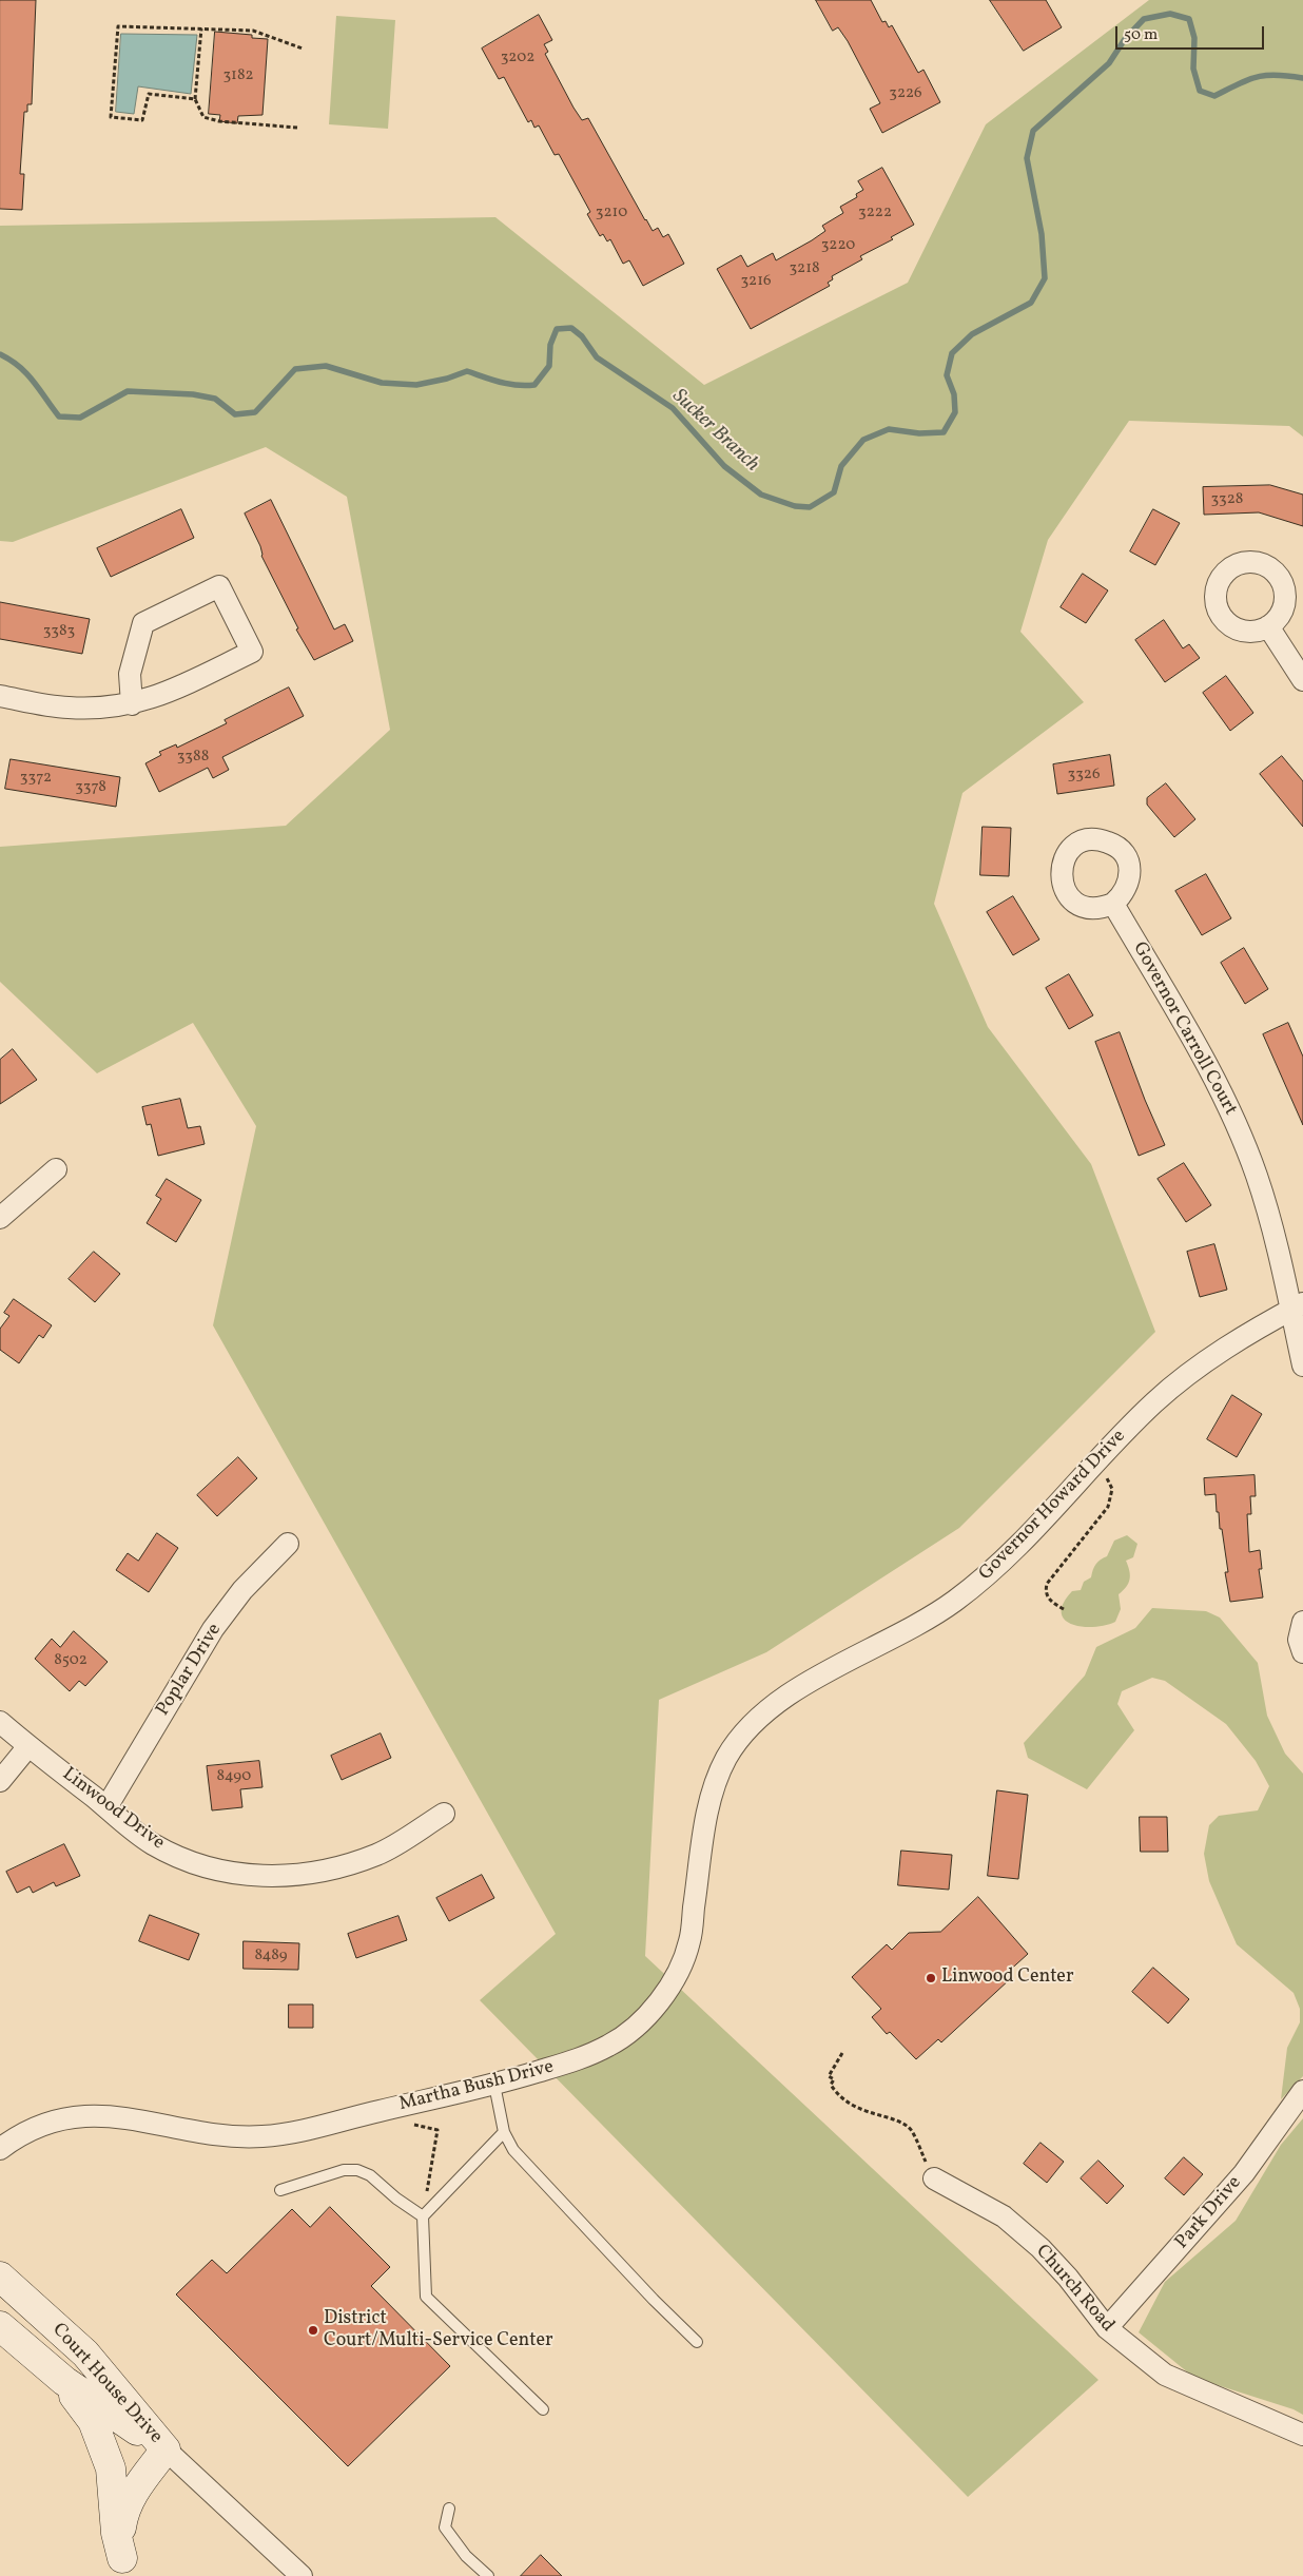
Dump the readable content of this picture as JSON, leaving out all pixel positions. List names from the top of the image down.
{
  "streets": {
    "main road": ["Court House Drive"],
    "street": [
      "Governor Carroll Court",
      "Governor Howard Drive",
      "Poplar Drive",
      "Linwood Drive",
      "Martha Bush Drive",
      "Park Drive",
      "Church Road"
    ]
  },
  "crossings": [
    ["Governor Carroll Court", "Governor Howard Drive"],
    ["Governor Howard Drive", "Martha Bush Drive"],
    ["Poplar Drive", "Linwood Drive"],
    ["Park Drive", "Church Road"]
  ],
  "water": ["Sucker Branch"],
  "places": ["Linwood Center", "District Court/Multi-Service Center"],
  "house_numbers": [
    "3202",
    "3182",
    "3226",
    "3210",
    "3222",
    "3220",
    "3218",
    "3216",
    "3328",
    "3383",
    "3388",
    "3326",
    "3372",
    "3378",
    "8502",
    "8490",
    "8489"
  ],
  "scale_bar": "50 m"
}
